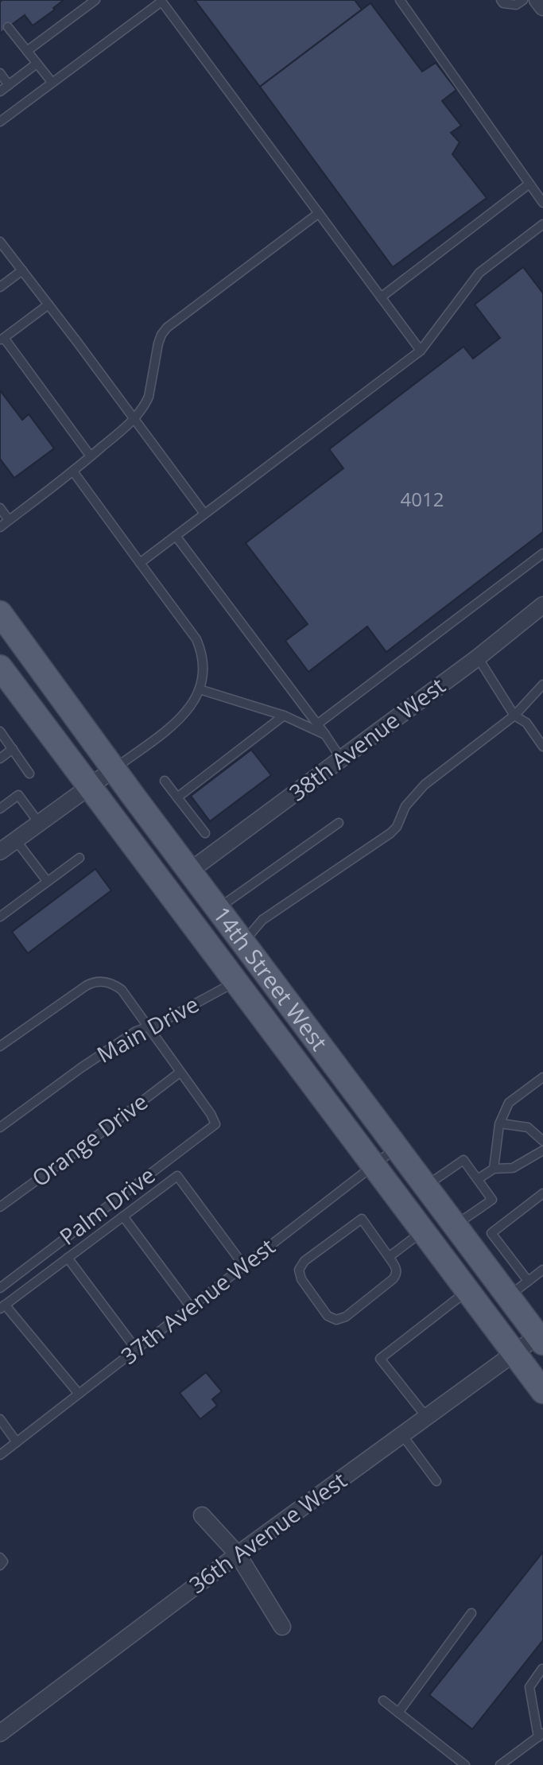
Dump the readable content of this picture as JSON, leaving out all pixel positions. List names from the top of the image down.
{
  "streets": {
    "main road": ["14th Street West"],
    "street": ["38th Avenue West", "36th Avenue West"],
    "lane": [
      "Main Drive",
      "Orange Drive",
      "Palm Drive",
      "37th Avenue West"
    ]
  },
  "crossings": [
    ["38th Avenue West", "14th Street West"],
    ["14th Street West", "Main Drive"],
    ["14th Street West", "37th Avenue West"],
    ["14th Street West", "36th Avenue West"],
    ["Orange Drive", "Palm Drive"]
  ],
  "house_numbers": ["4012"]
}
